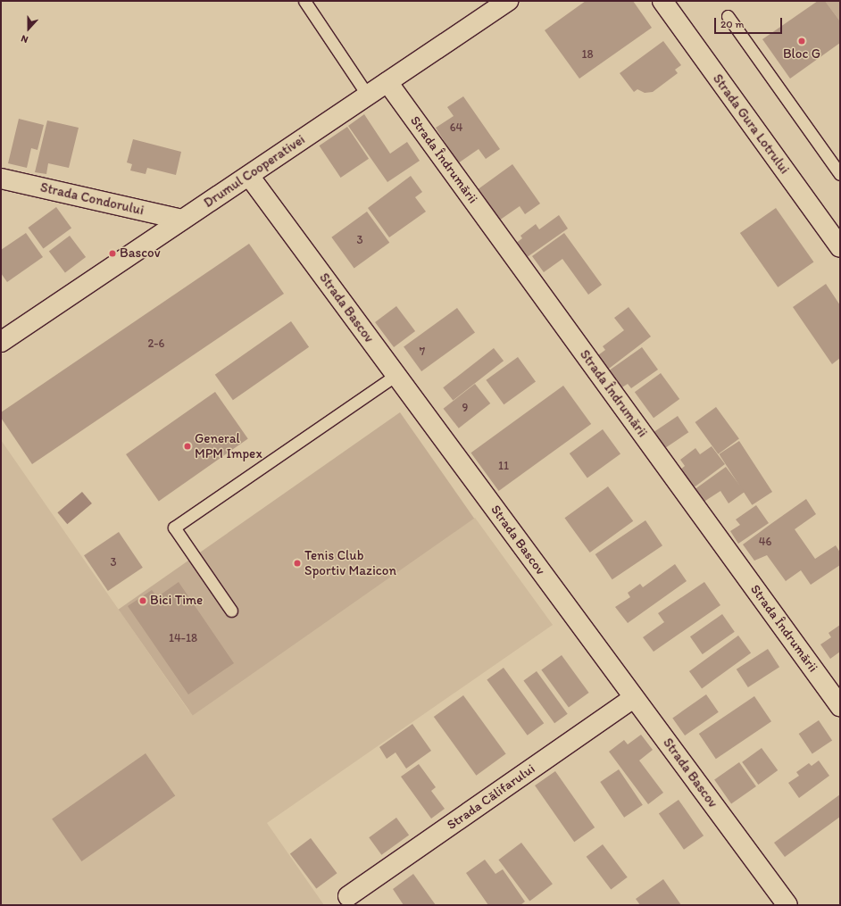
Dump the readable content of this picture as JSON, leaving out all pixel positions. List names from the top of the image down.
{
  "streets": {
    "street": [
      "Strada Gura Lotrului",
      "Strada Îndrumării",
      "Drumul Cooperativei",
      "Strada Condorului",
      "Strada Bascov",
      "Strada Călifarului"
    ]
  },
  "crossings": [
    ["Strada Îndrumării", "Drumul Cooperativei"],
    ["Drumul Cooperativei", "Strada Condorului"],
    ["Drumul Cooperativei", "Strada Bascov"],
    ["Strada Bascov", "Strada Călifarului"]
  ],
  "places": [
    "Bloc G",
    "Bascov",
    "General MPM Impex",
    "Tenis Club Sportiv Mazicon",
    "Bici Time"
  ],
  "house_numbers": [
    "18",
    "64",
    "3",
    "2-6",
    "7",
    "9",
    "11",
    "46",
    "3",
    "14-18"
  ],
  "scale_bar": "20 m",
  "north": "bottom"
}
